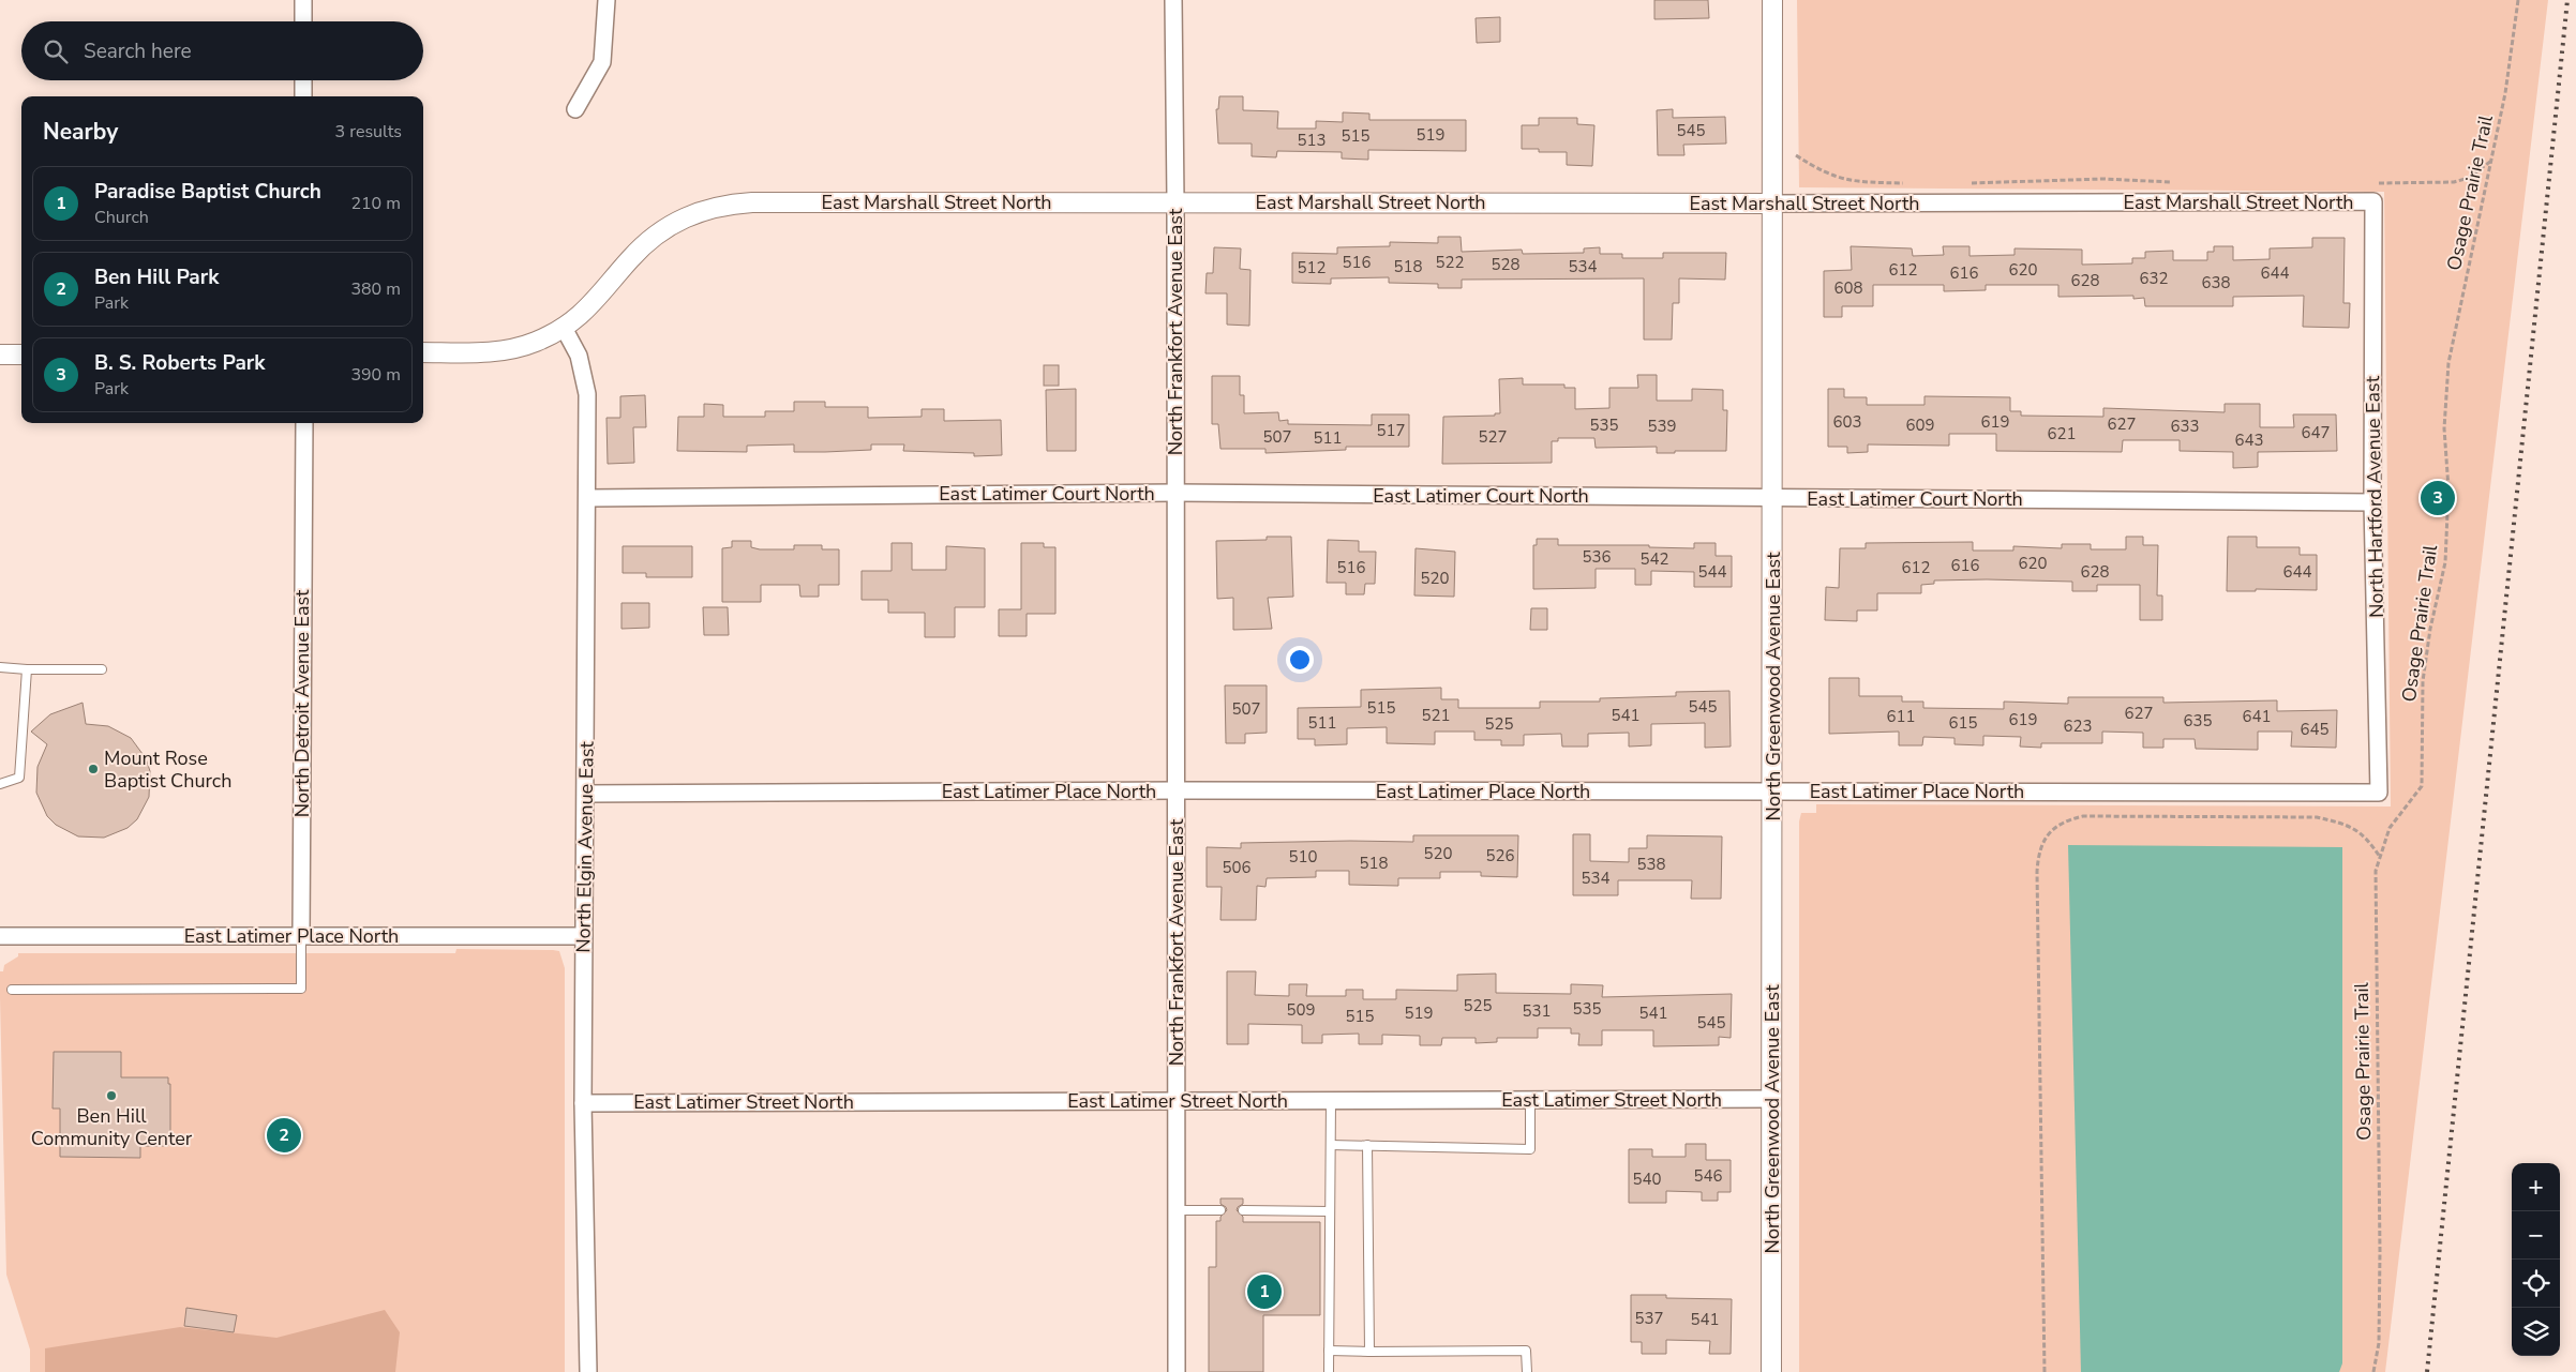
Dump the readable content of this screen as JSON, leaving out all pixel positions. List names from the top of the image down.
{
  "streets": {
    "street": [
      "East Marshall Street North",
      "North Frankfort Avenue East",
      "East Latimer Court North",
      "North Hartford Avenue East",
      "North Greenwood Avenue East",
      "North Detroit Avenue East",
      "East Latimer Place North",
      "North Elgin Avenue East",
      "East Latimer Street North"
    ],
    "path": ["Osage Prairie Trail"]
  },
  "crossings": [
    ["East Marshall Street North", "North Frankfort Avenue East"],
    ["East Marshall Street North", "North Hartford Avenue East"],
    ["East Marshall Street North", "North Greenwood Avenue East"],
    ["East Marshall Street North", "North Elgin Avenue East"],
    ["North Frankfort Avenue East", "East Latimer Court North"],
    ["North Frankfort Avenue East", "East Latimer Place North"],
    ["North Frankfort Avenue East", "East Latimer Street North"],
    ["East Latimer Court North", "North Hartford Avenue East"],
    ["East Latimer Court North", "North Greenwood Avenue East"],
    ["East Latimer Court North", "North Elgin Avenue East"],
    ["North Hartford Avenue East", "East Latimer Place North"],
    ["North Greenwood Avenue East", "East Latimer Place North"],
    ["North Greenwood Avenue East", "East Latimer Street North"],
    ["North Detroit Avenue East", "East Latimer Place North"],
    ["East Latimer Place North", "North Elgin Avenue East"],
    ["North Elgin Avenue East", "East Latimer Street North"]
  ],
  "places": ["Mount Rose Baptist Church", "Ben Hill Community Center"],
  "house_numbers": [
    "545",
    "519",
    "515",
    "513",
    "516",
    "522",
    "528",
    "518",
    "534",
    "512",
    "612",
    "620",
    "616",
    "644",
    "632",
    "628",
    "638",
    "608",
    "603",
    "619",
    "627",
    "535",
    "609",
    "539",
    "633",
    "517",
    "647",
    "621",
    "507",
    "527",
    "511",
    "643",
    "536",
    "542",
    "620",
    "616",
    "516",
    "612",
    "544",
    "628",
    "644",
    "520",
    "545",
    "515",
    "507",
    "627",
    "521",
    "541",
    "611",
    "641",
    "619",
    "635",
    "511",
    "615",
    "525",
    "623",
    "645",
    "520",
    "526",
    "510",
    "518",
    "538",
    "506",
    "534",
    "525",
    "535",
    "509",
    "531",
    "519",
    "541",
    "515",
    "545",
    "546",
    "540",
    "537",
    "541"
  ],
  "page": {
    "search": "Search here",
    "heading": ["Nearby", "3 results"],
    "list": [
      {
        "mark": "1",
        "name": "Paradise Baptist Church",
        "note": "Church",
        "value": "210 m"
      },
      {
        "mark": "2",
        "name": "Ben Hill Park",
        "note": "Park",
        "value": "380 m"
      },
      {
        "mark": "3",
        "name": "B. S. Roberts Park",
        "note": "Park",
        "value": "390 m"
      }
    ],
    "pins": ["3", "2", "1"],
    "map_buttons": ["+", "−"]
  }
}
